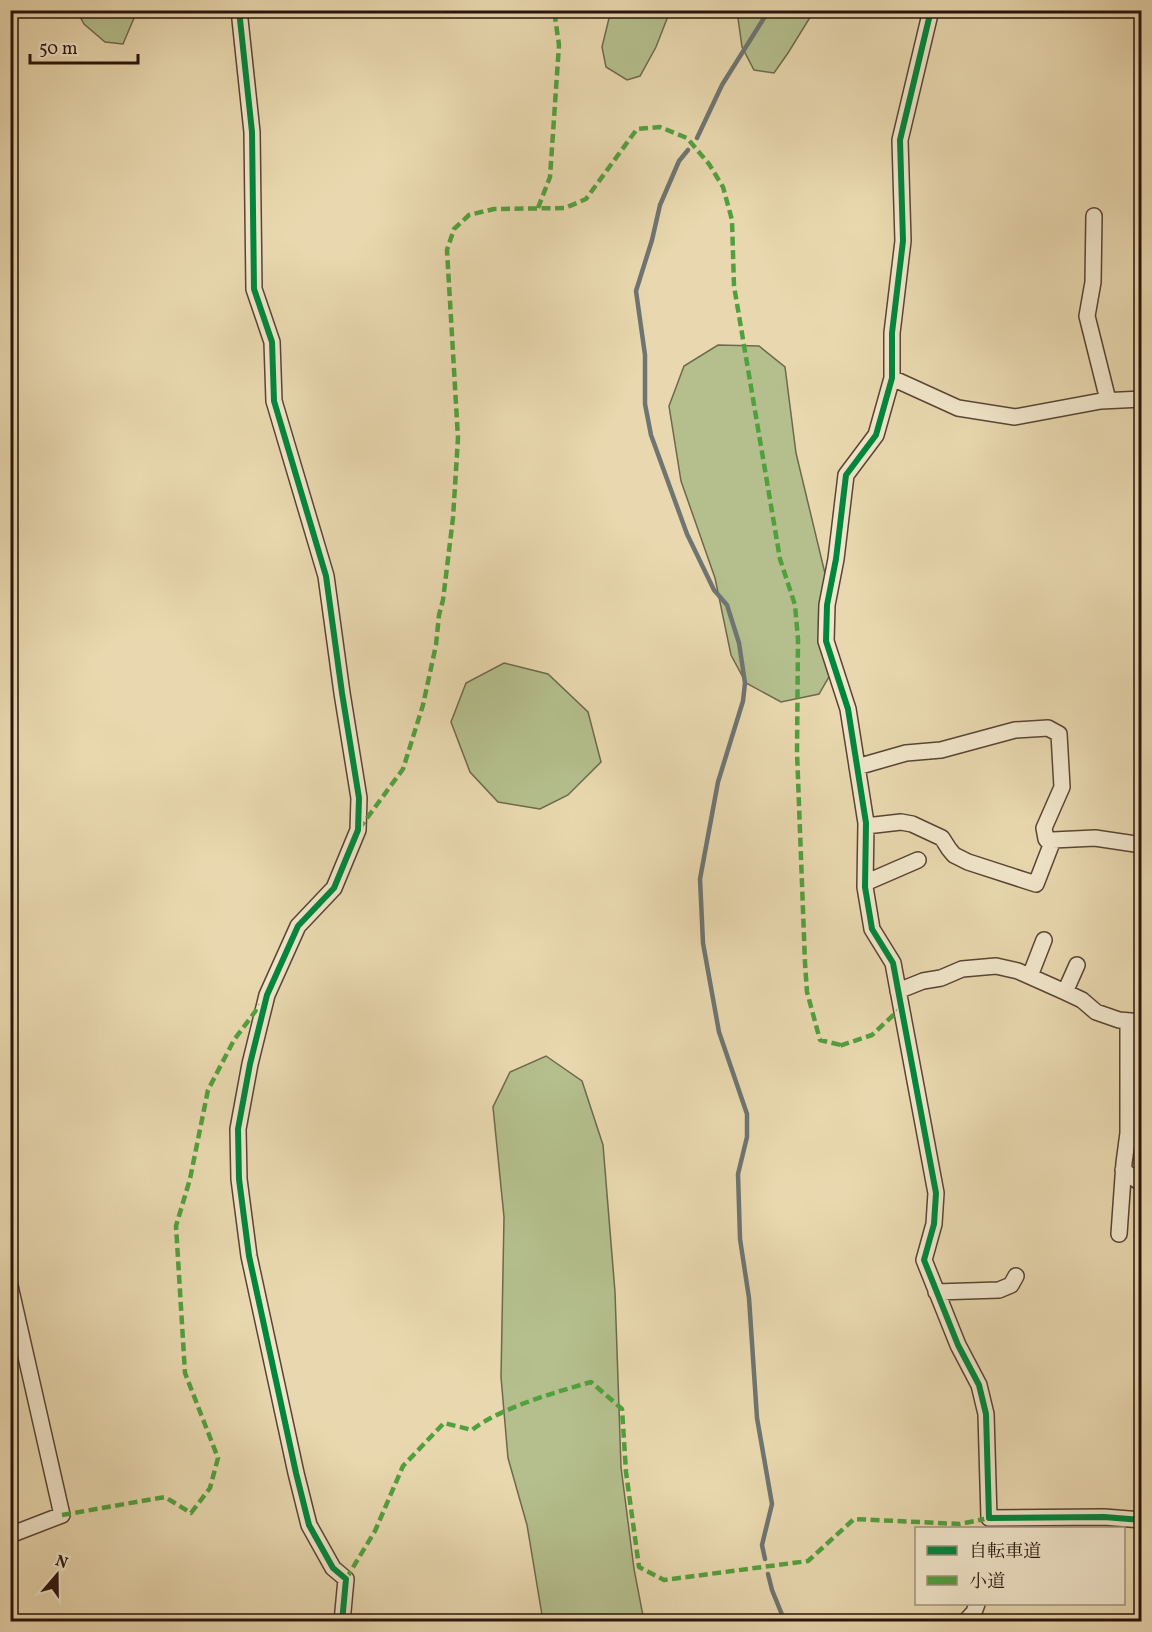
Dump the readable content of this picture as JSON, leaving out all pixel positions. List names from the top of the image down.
{
  "legend": ["自転車道", "小道"],
  "scale_bar": "50 m",
  "north": "top"
}
